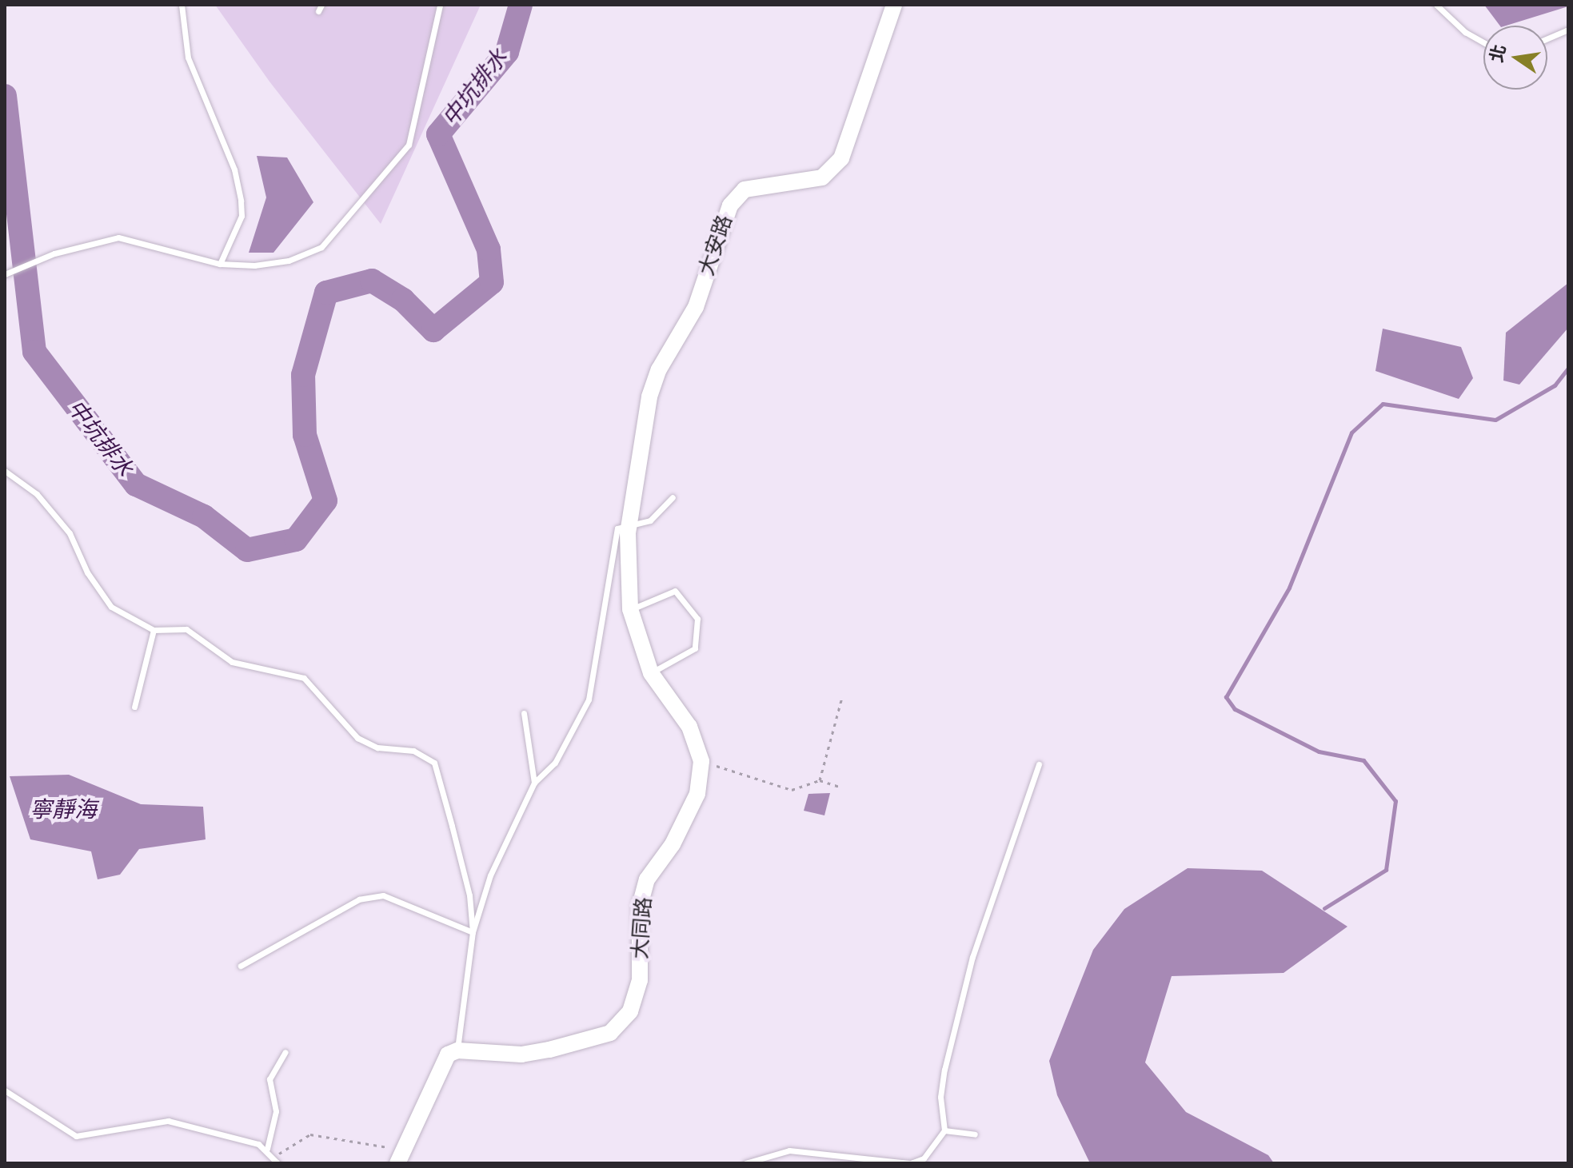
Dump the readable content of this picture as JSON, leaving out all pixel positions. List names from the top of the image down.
{
  "streets": {
    "street": ["大安路", "大同路"]
  },
  "crossings": [
    ["大安路", "大同路"]
  ],
  "water": ["中坑排水", "寧靜海"],
  "north": "left"
}
